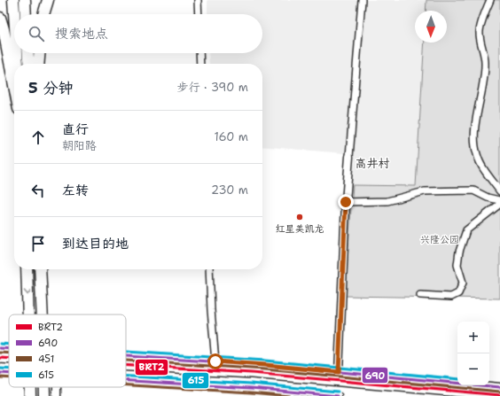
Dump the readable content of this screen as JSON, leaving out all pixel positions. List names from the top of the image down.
{
  "districts": ["高井村"],
  "parks": ["兴隆公园"],
  "places": ["红星美凯龙"],
  "lines": [
    "transit line 615",
    "transit line 690",
    "transit line 451",
    "transit line BRT2"
  ],
  "legend": [
    "BRT2",
    "690",
    "451",
    "615"
  ],
  "north": "bottom",
  "page": {
    "search": "搜索地点",
    "heading": ["5 分钟", "步行 · 390 m"],
    "list": [
      ["直行", "朝阳路", "160 m"],
      ["左转", "230 m"],
      "到达目的地"
    ],
    "map_buttons": ["+", "−"]
  }
}
